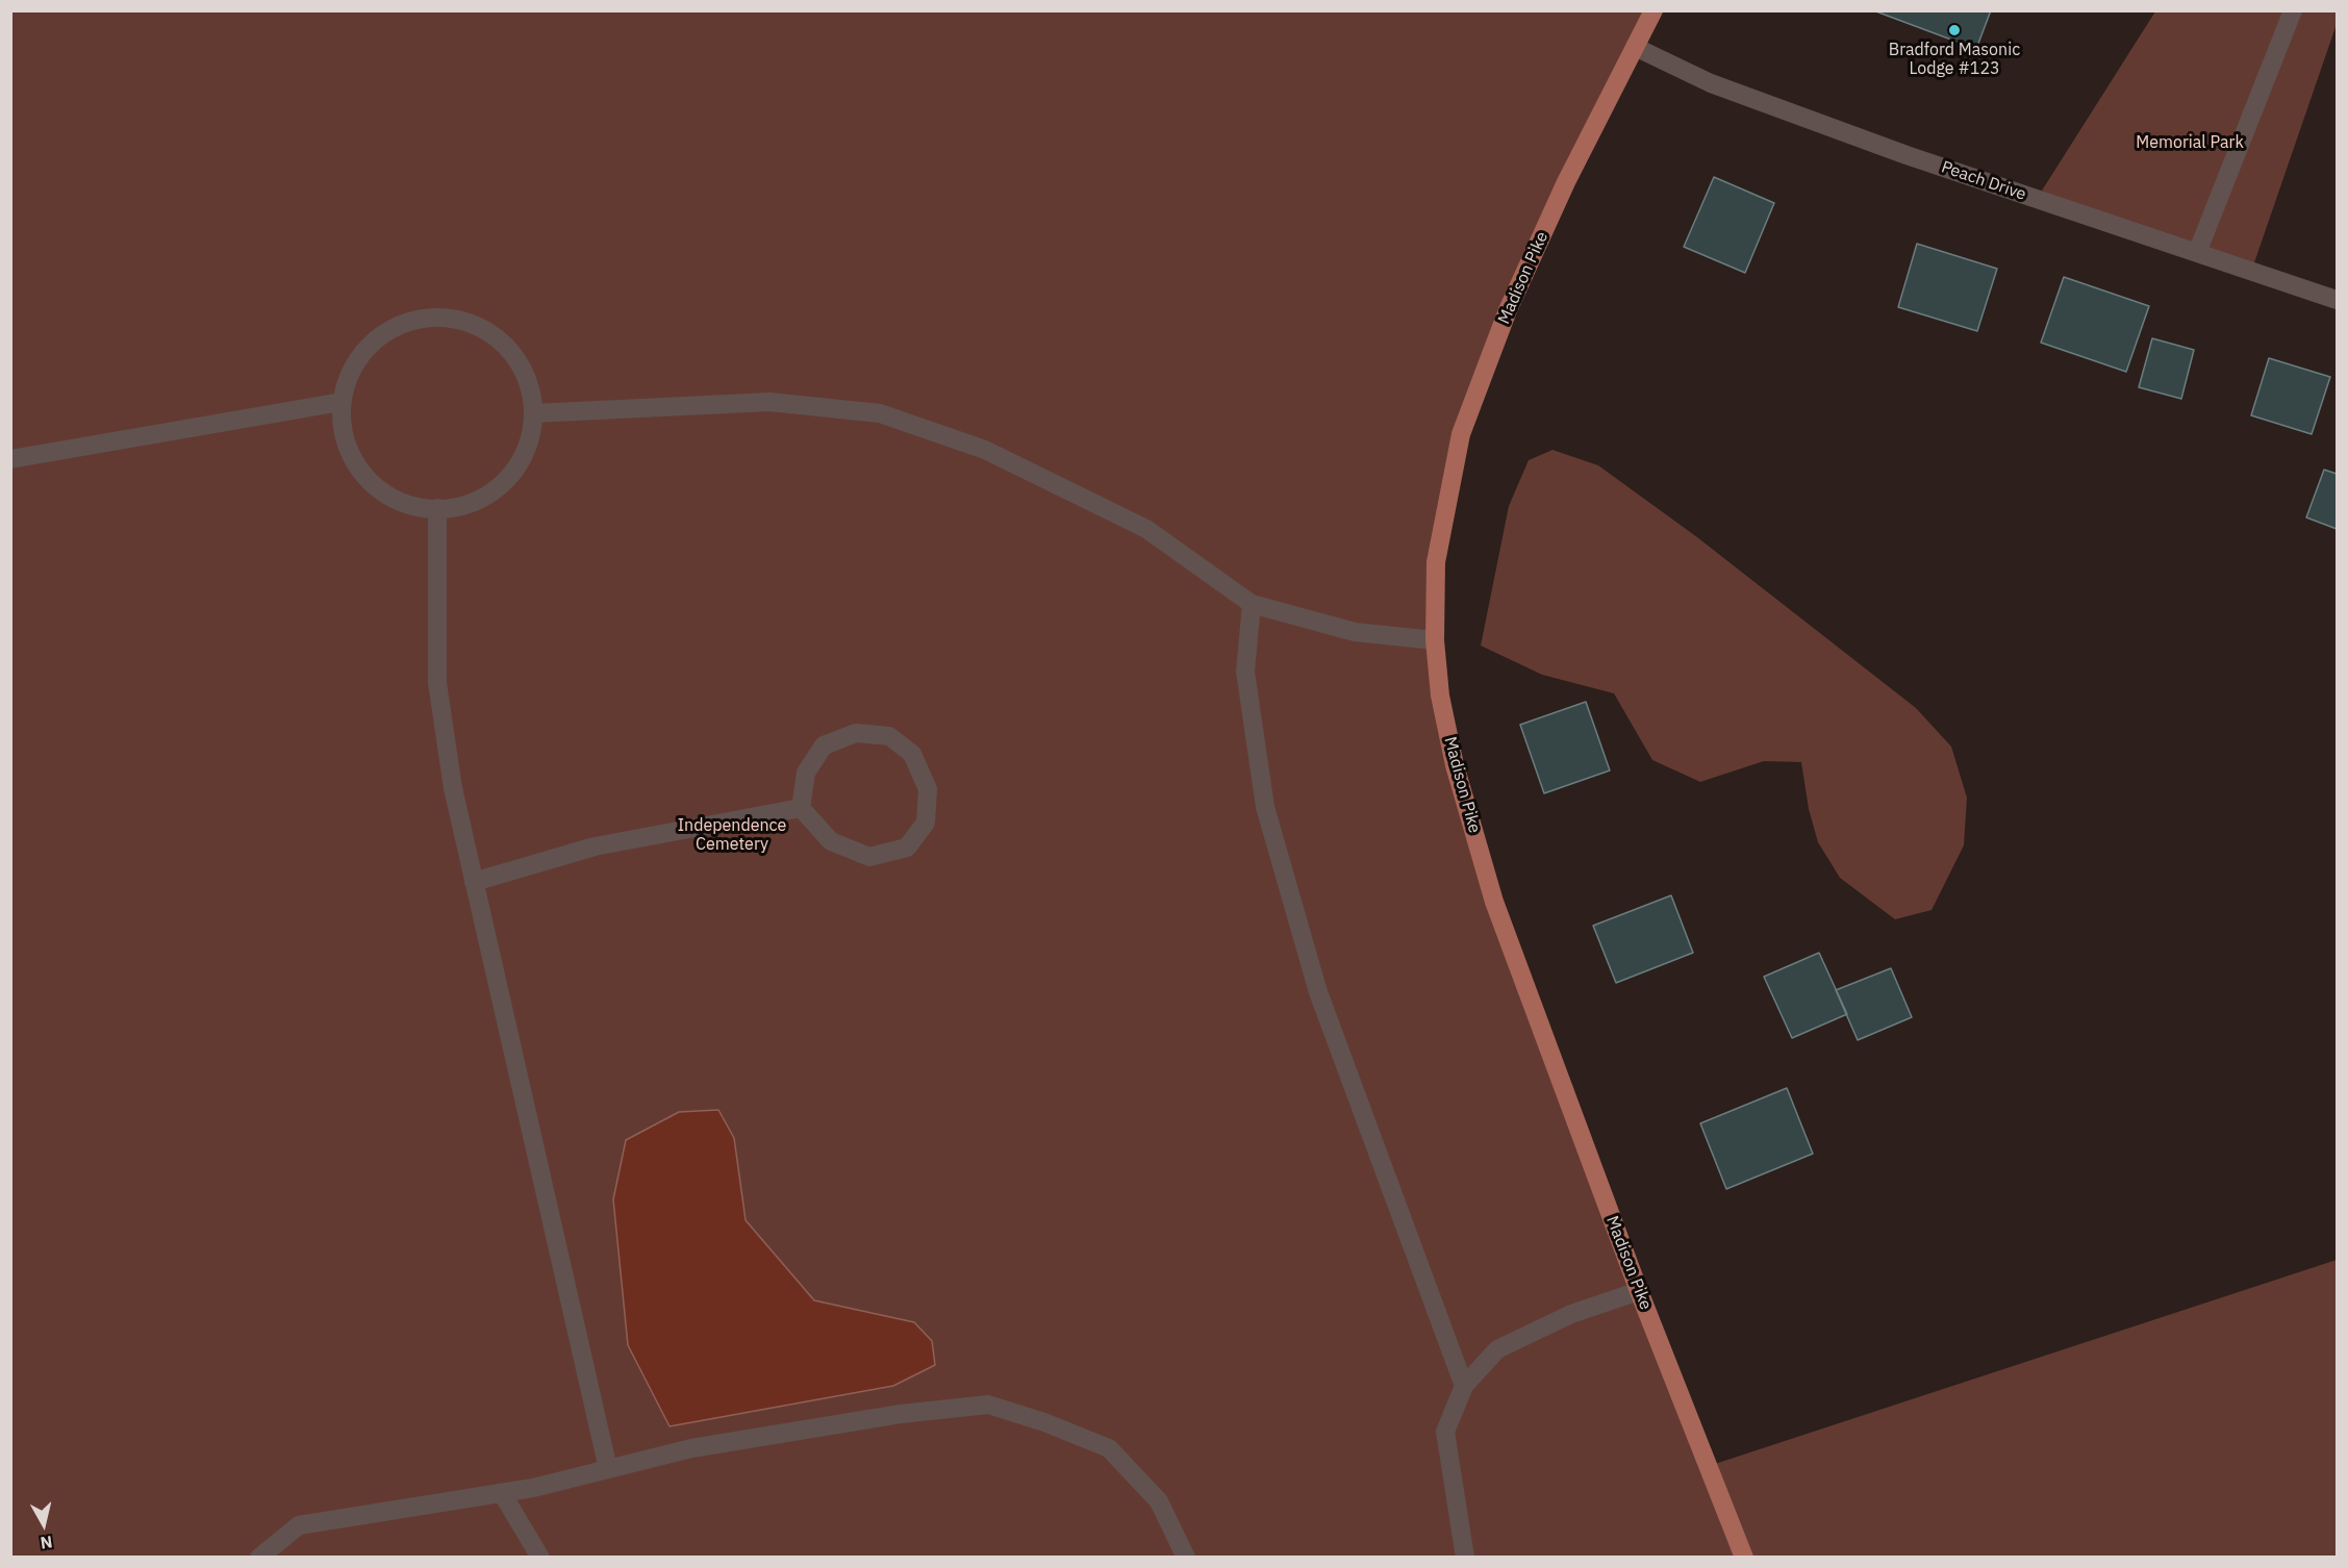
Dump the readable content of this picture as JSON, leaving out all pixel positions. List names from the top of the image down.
{
  "streets": {
    "main road": ["Madison Pike"],
    "street": ["Peach Drive"]
  },
  "crossings": [
    ["Peach Drive", "Madison Pike"]
  ],
  "parks": ["Memorial Park", "Independence Cemetery"],
  "places": ["Bradford Masonic Lodge #123"],
  "north": "bottom"
}
